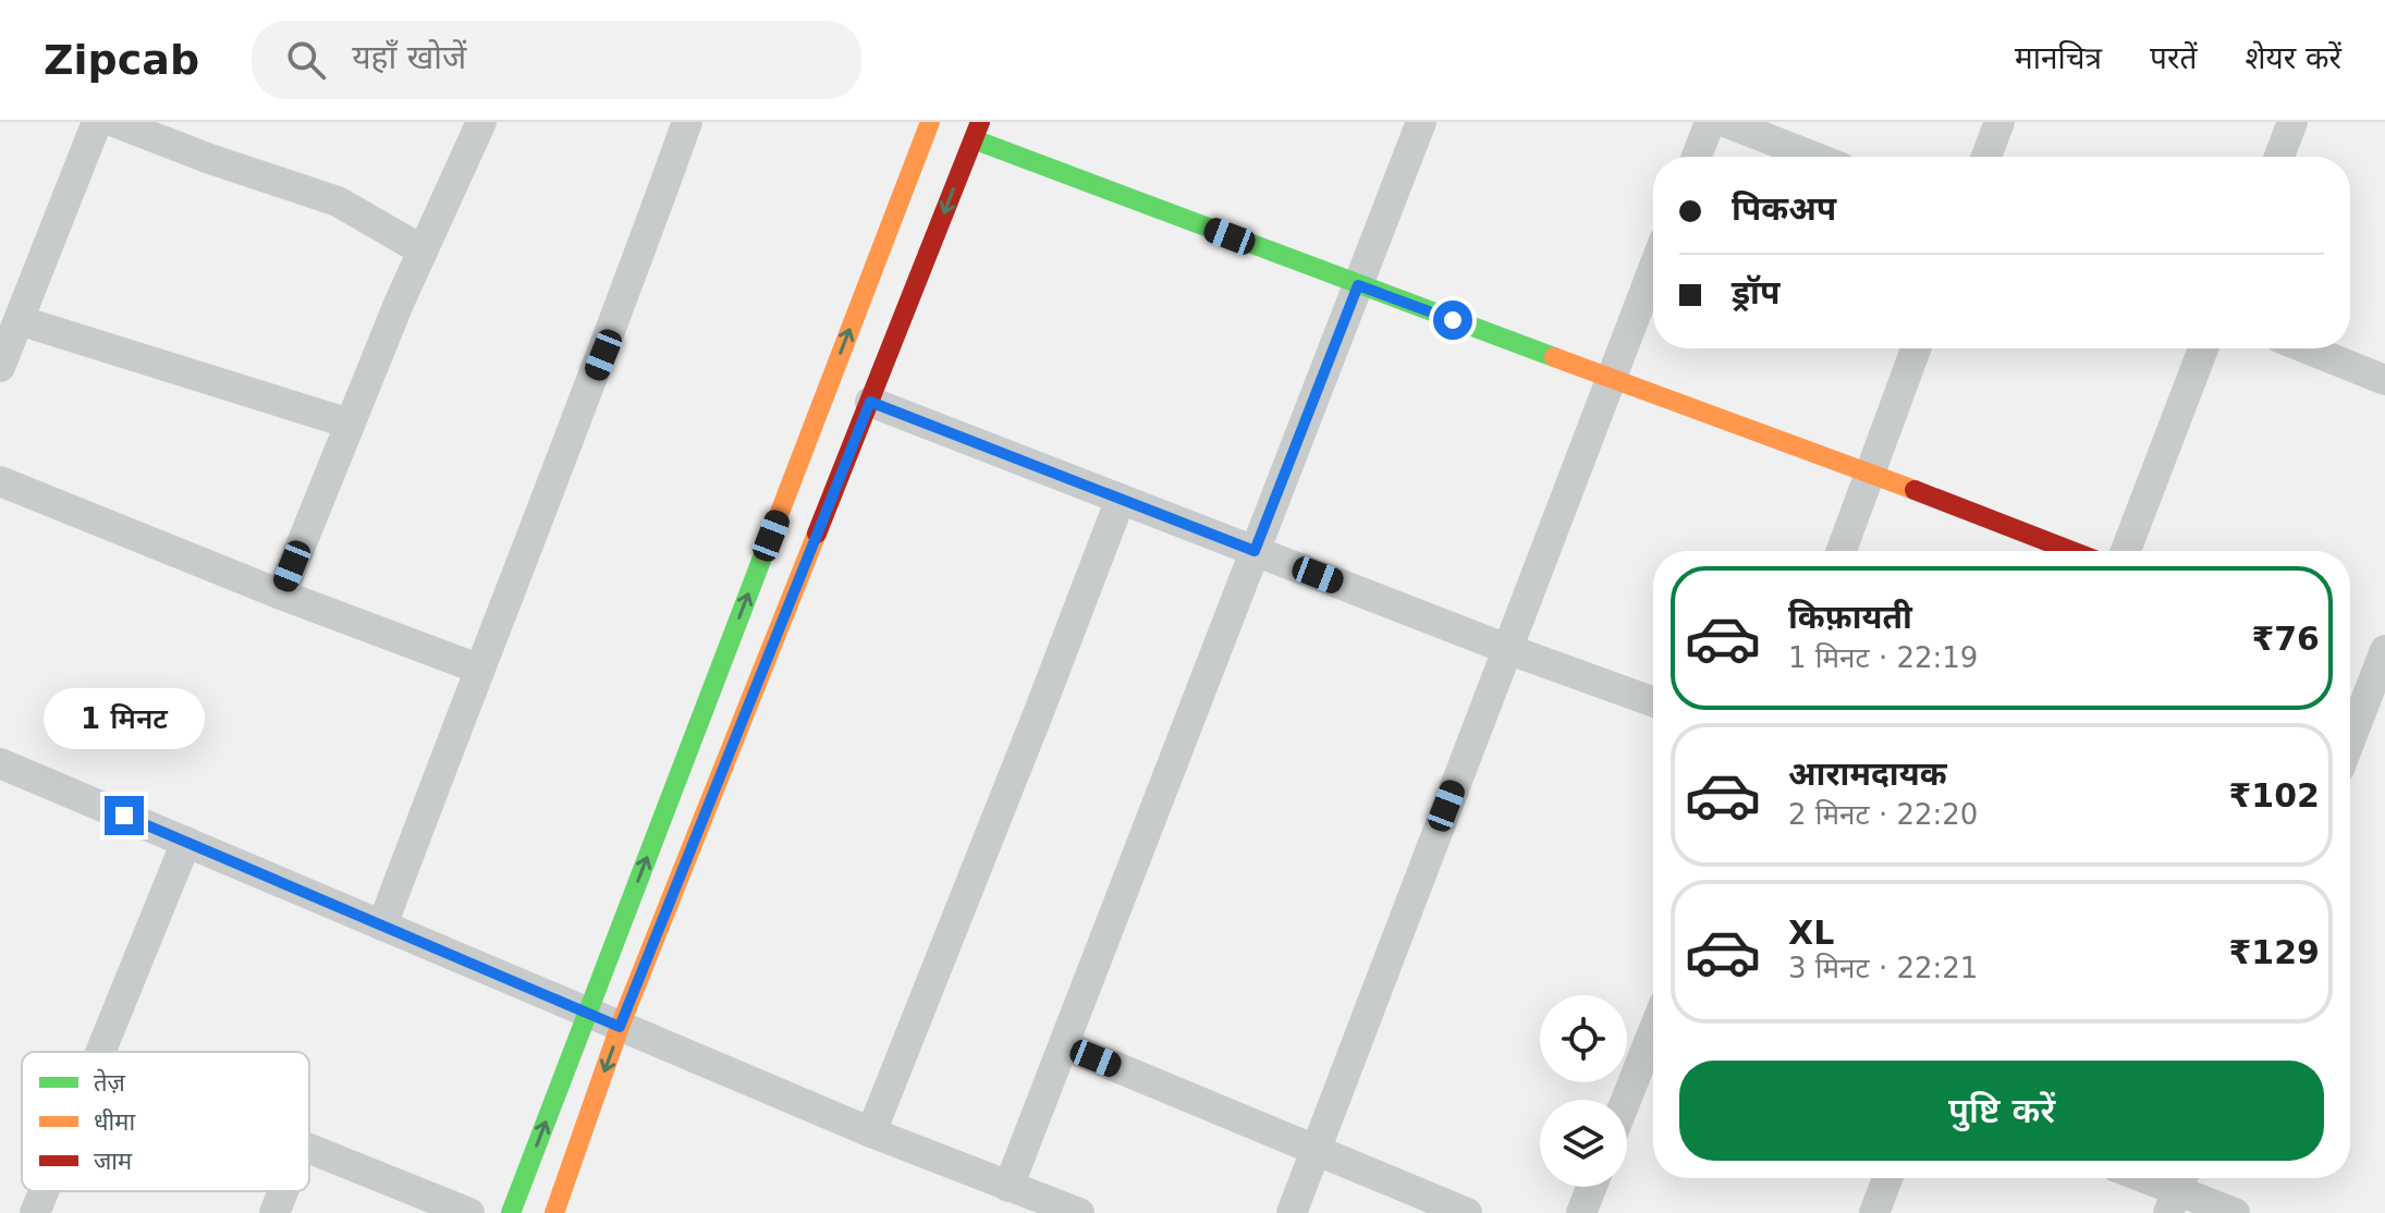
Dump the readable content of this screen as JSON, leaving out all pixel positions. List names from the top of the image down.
{
  "legend": ["तेज़", "धीमा", "जाम"],
  "page": {
    "header": "Zipcab",
    "search": "यहाँ खोजें",
    "nav": ["मानचित्र", "परतें", "शेयर करें"],
    "banner": ["पिकअप", "ड्रॉप"],
    "list": [
      {
        "name": "किफ़ायती",
        "note": "1 मिनट · 22:19",
        "value": "₹76"
      },
      {
        "name": "आरामदायक",
        "note": "2 मिनट · 22:20",
        "value": "₹102"
      },
      {
        "name": "XL",
        "note": "3 मिनट · 22:21",
        "value": "₹129"
      }
    ],
    "bubble": "1 मिनट",
    "buttons": "पुष्टि करें"
  }
}
